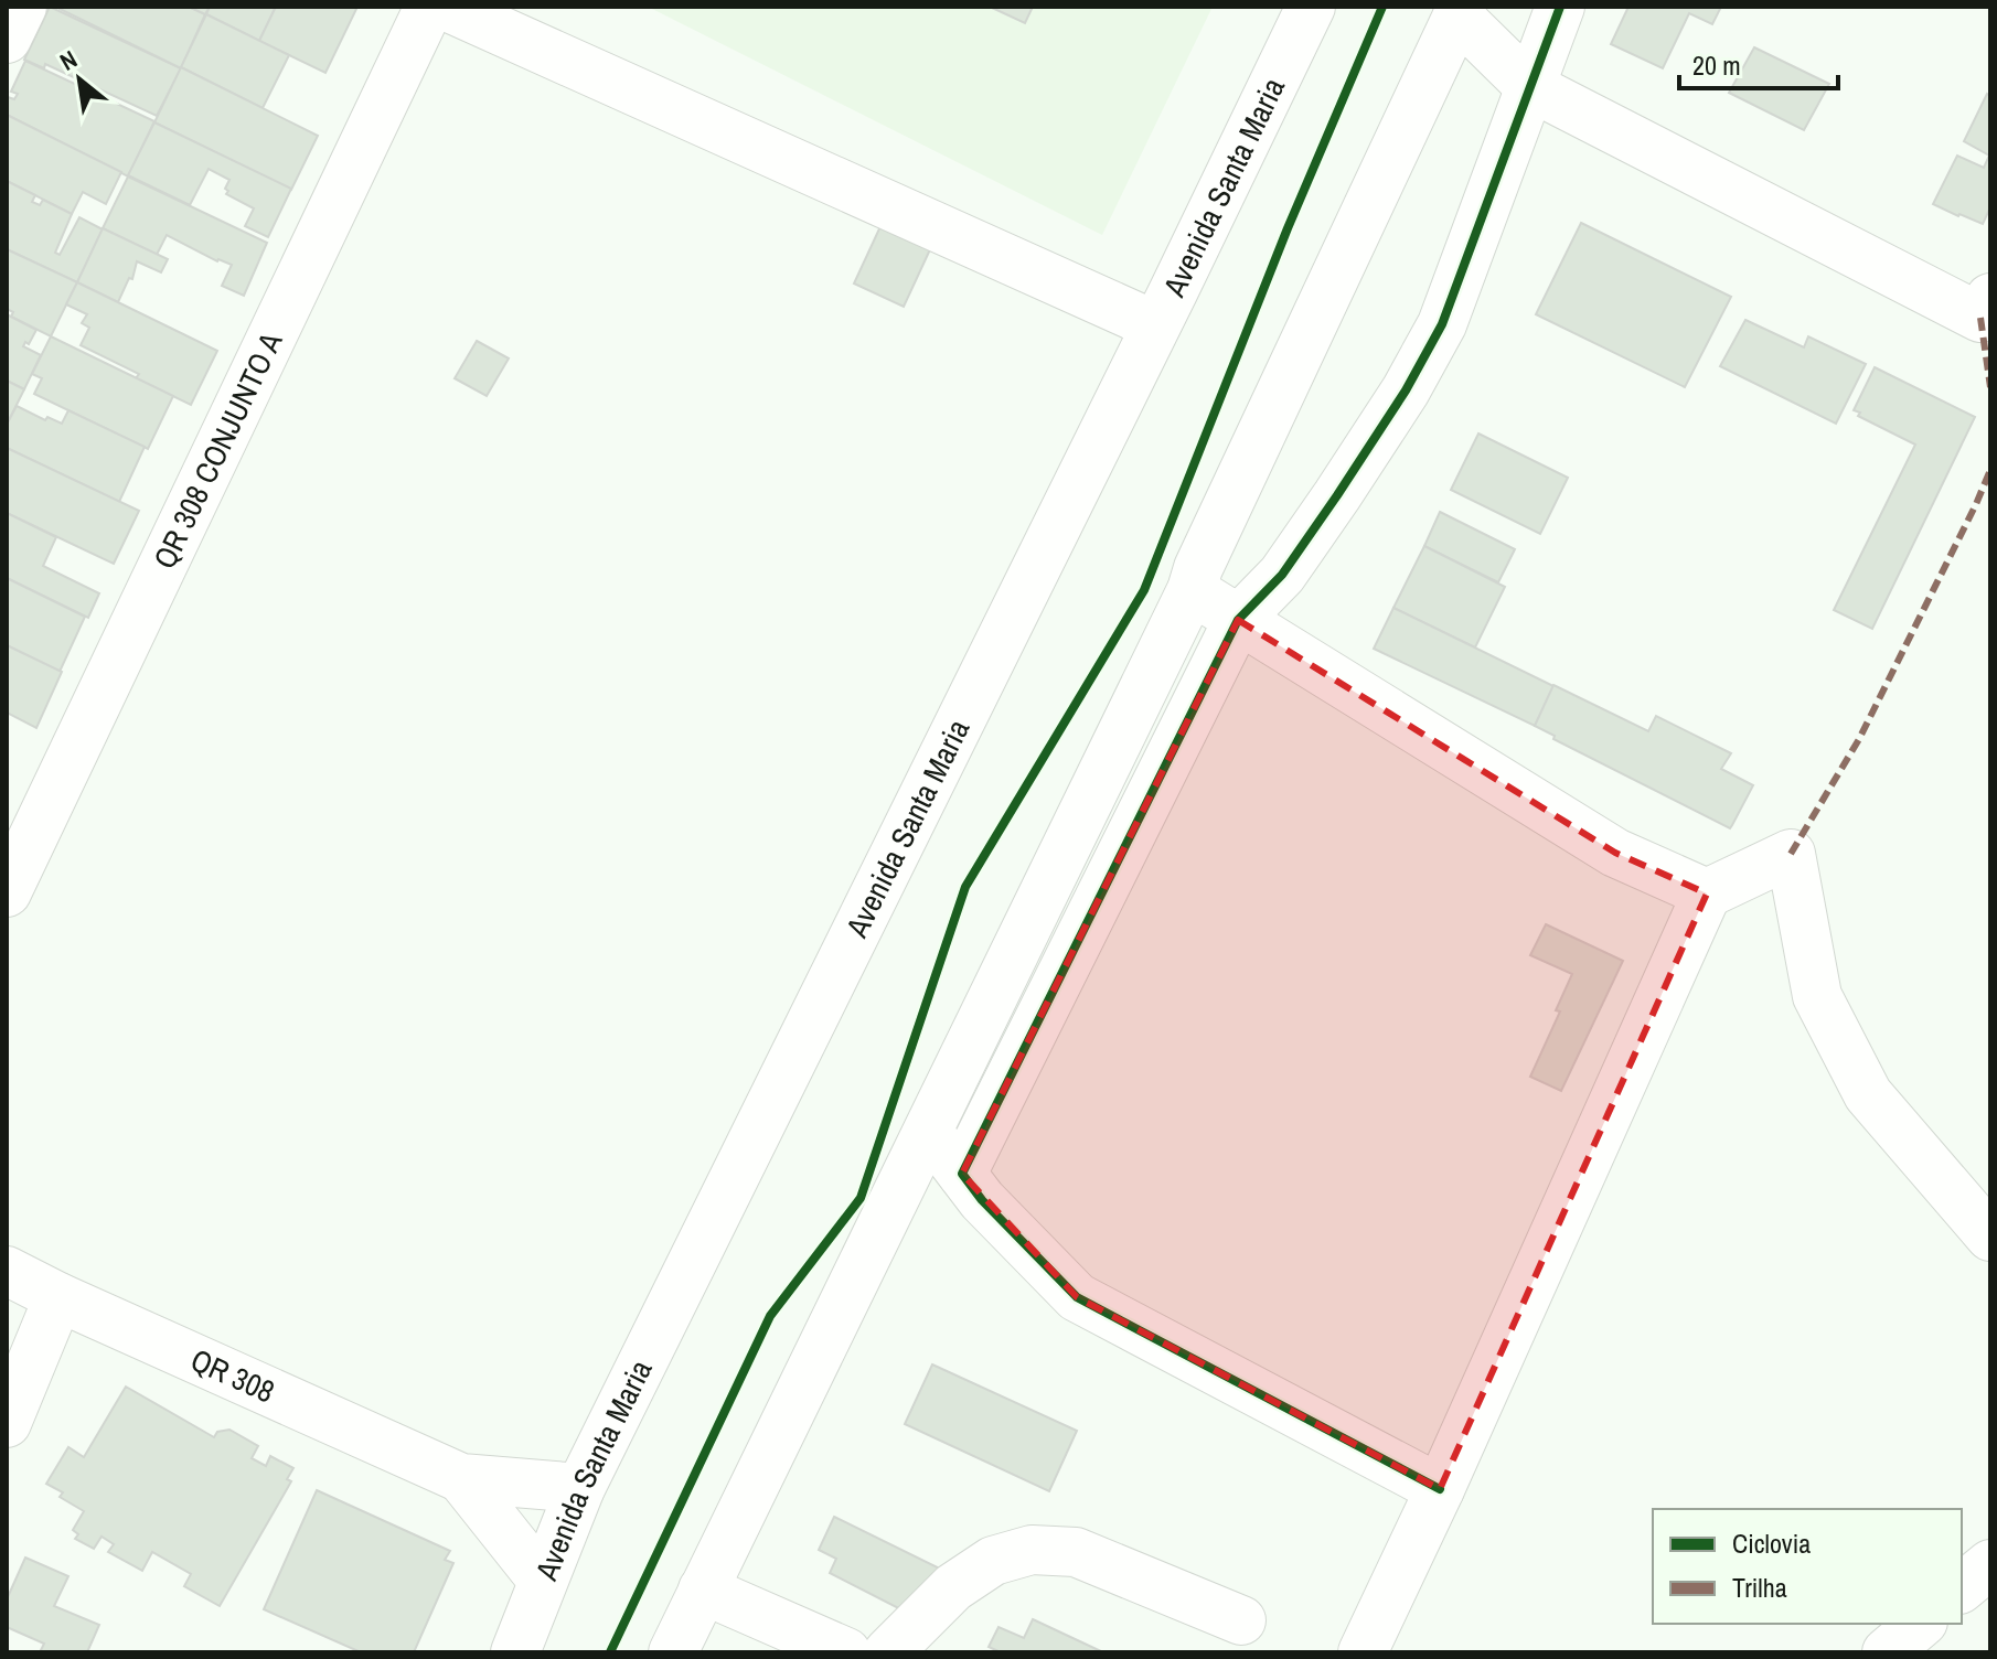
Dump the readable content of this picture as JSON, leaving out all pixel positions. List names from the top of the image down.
{
  "streets": {
    "street": ["Avenida Santa Maria", "QR 308 CONJUNTO A", "QR 308"]
  },
  "crossings": [
    ["Avenida Santa Maria", "QR 308"]
  ],
  "legend": ["Ciclovia", "Trilha"],
  "scale_bar": "20 m",
  "north": "top left"
}
